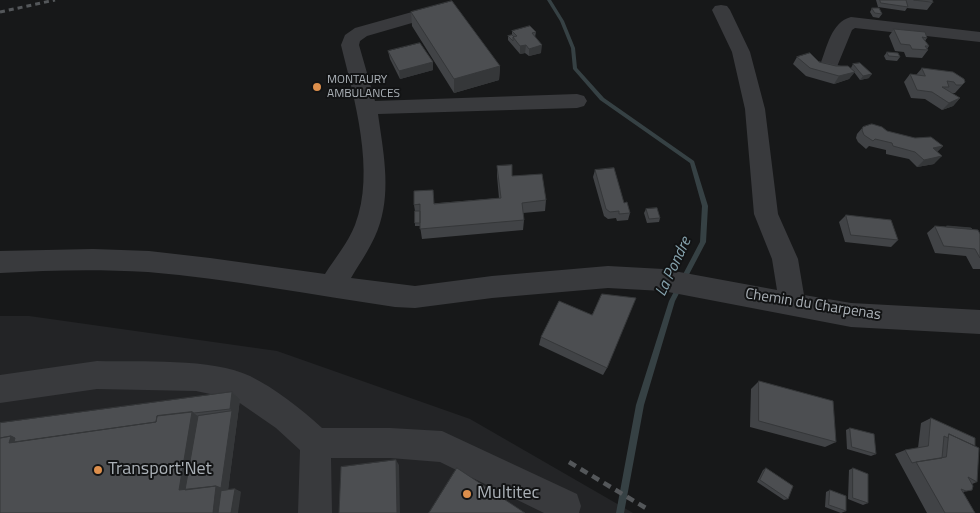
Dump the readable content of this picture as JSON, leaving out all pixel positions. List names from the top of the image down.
{
  "streets": {
    "street": ["Chemin du Charpenas"]
  },
  "water": ["La Pondre"],
  "places": ["MONTAURY AMBULANCES", "Transport'Net", "Multitec"]
}
